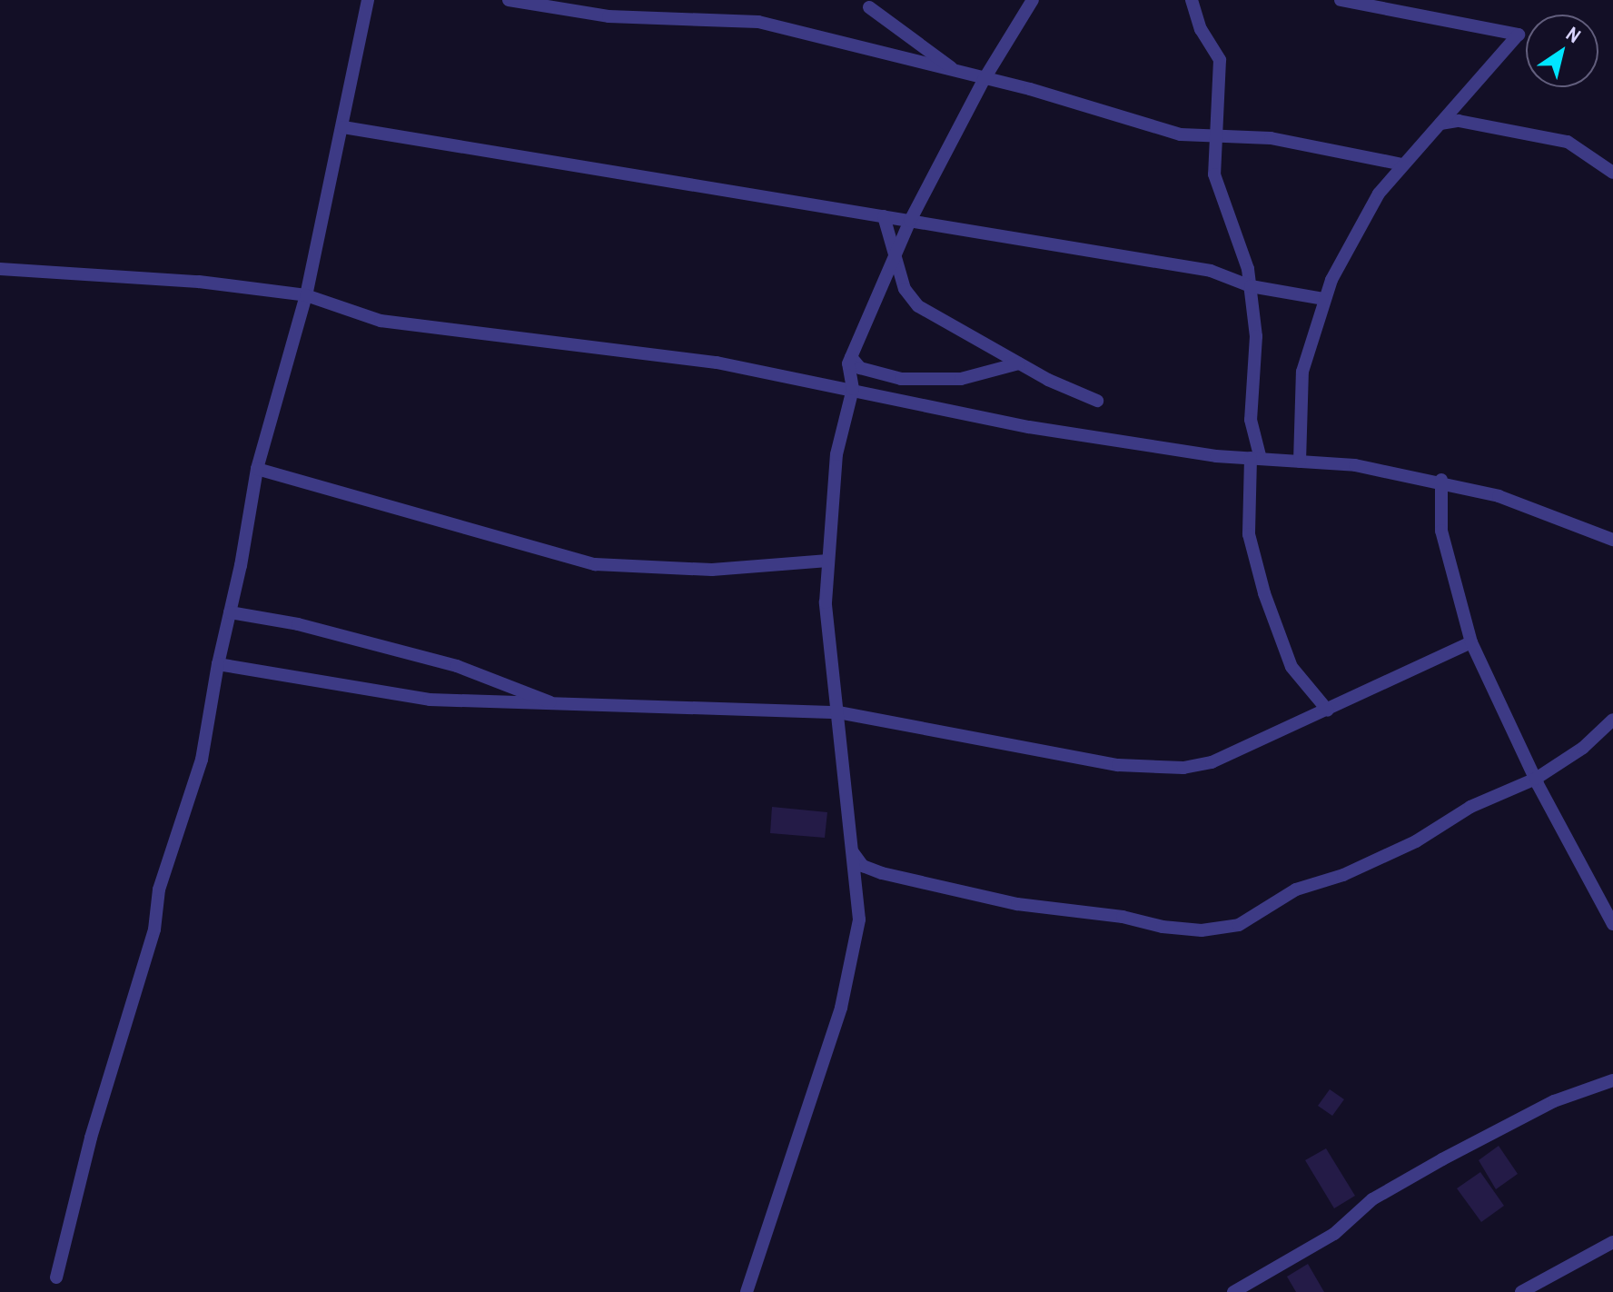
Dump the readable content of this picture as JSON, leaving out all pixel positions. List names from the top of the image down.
{
  "north": "top right"
}
